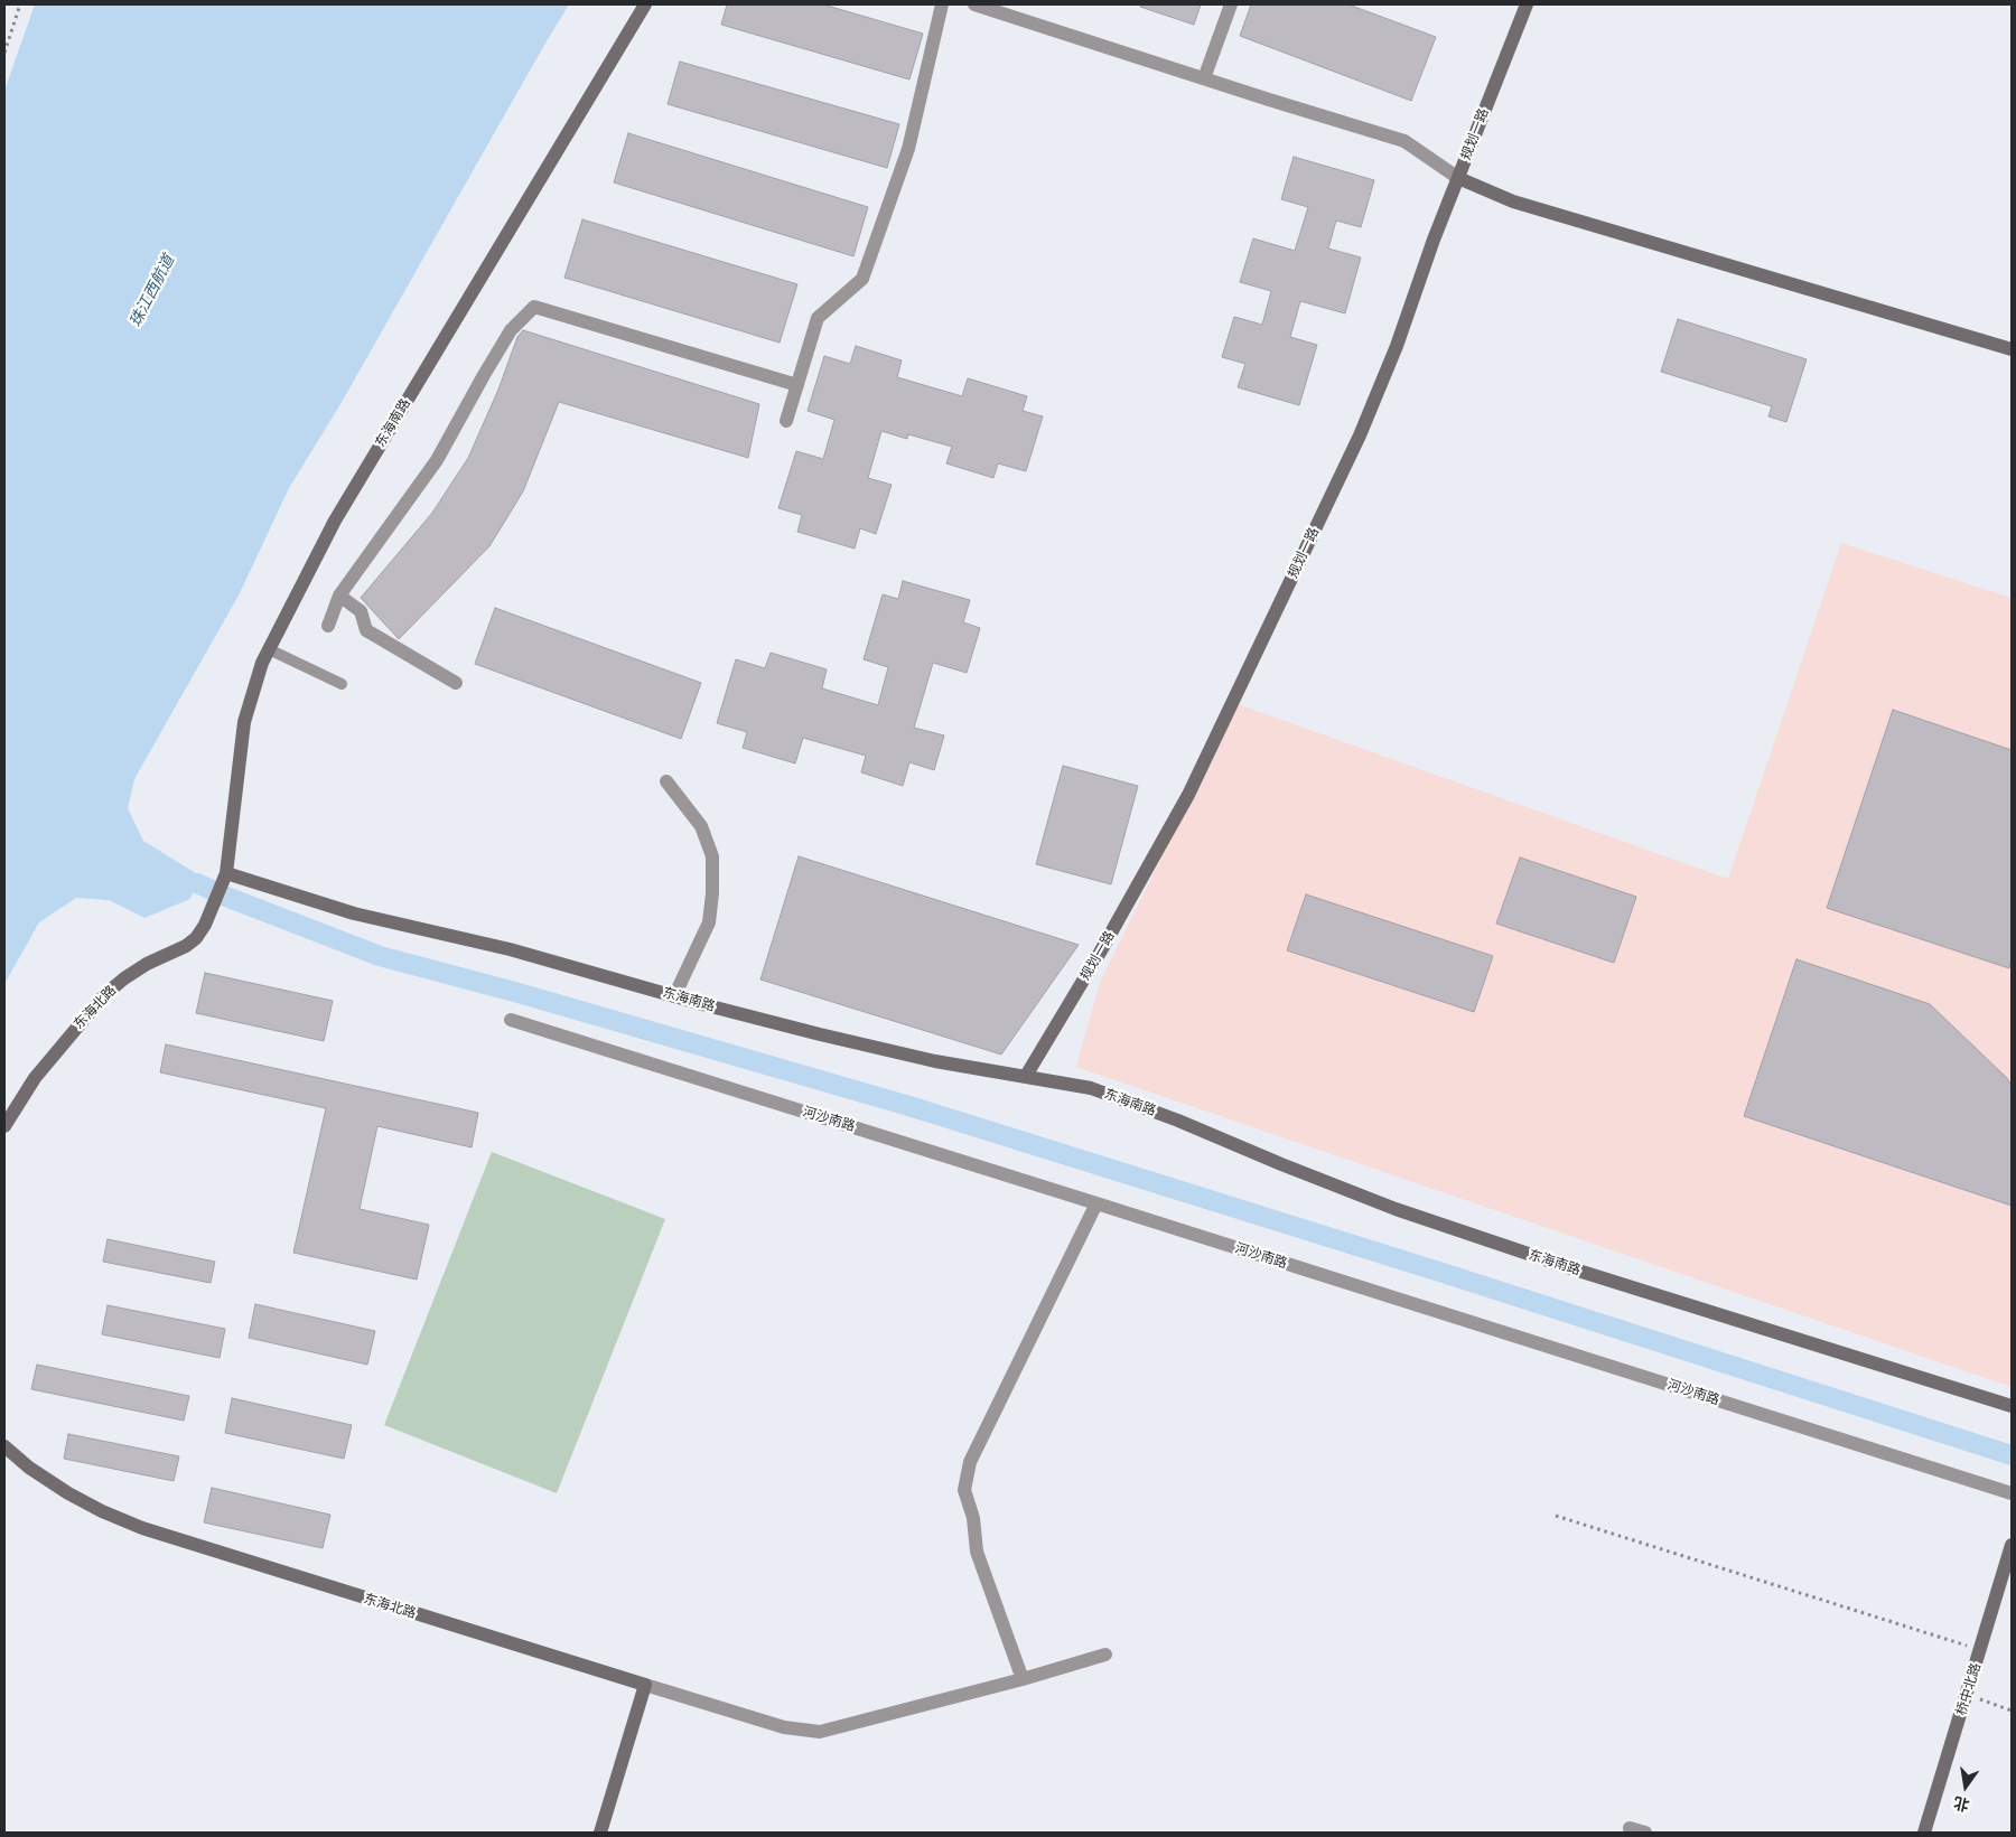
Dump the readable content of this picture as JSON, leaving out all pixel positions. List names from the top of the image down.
{
  "streets": {
    "street": [
      "规划一路",
      "东海南路",
      "东海北路",
      "河沙南路",
      "桥中北路"
    ]
  },
  "crossings": [
    ["规划一路", "东海南路"],
    ["东海南路", "东海北路"]
  ],
  "water": ["珠江西航道"],
  "north": "bottom"
}
